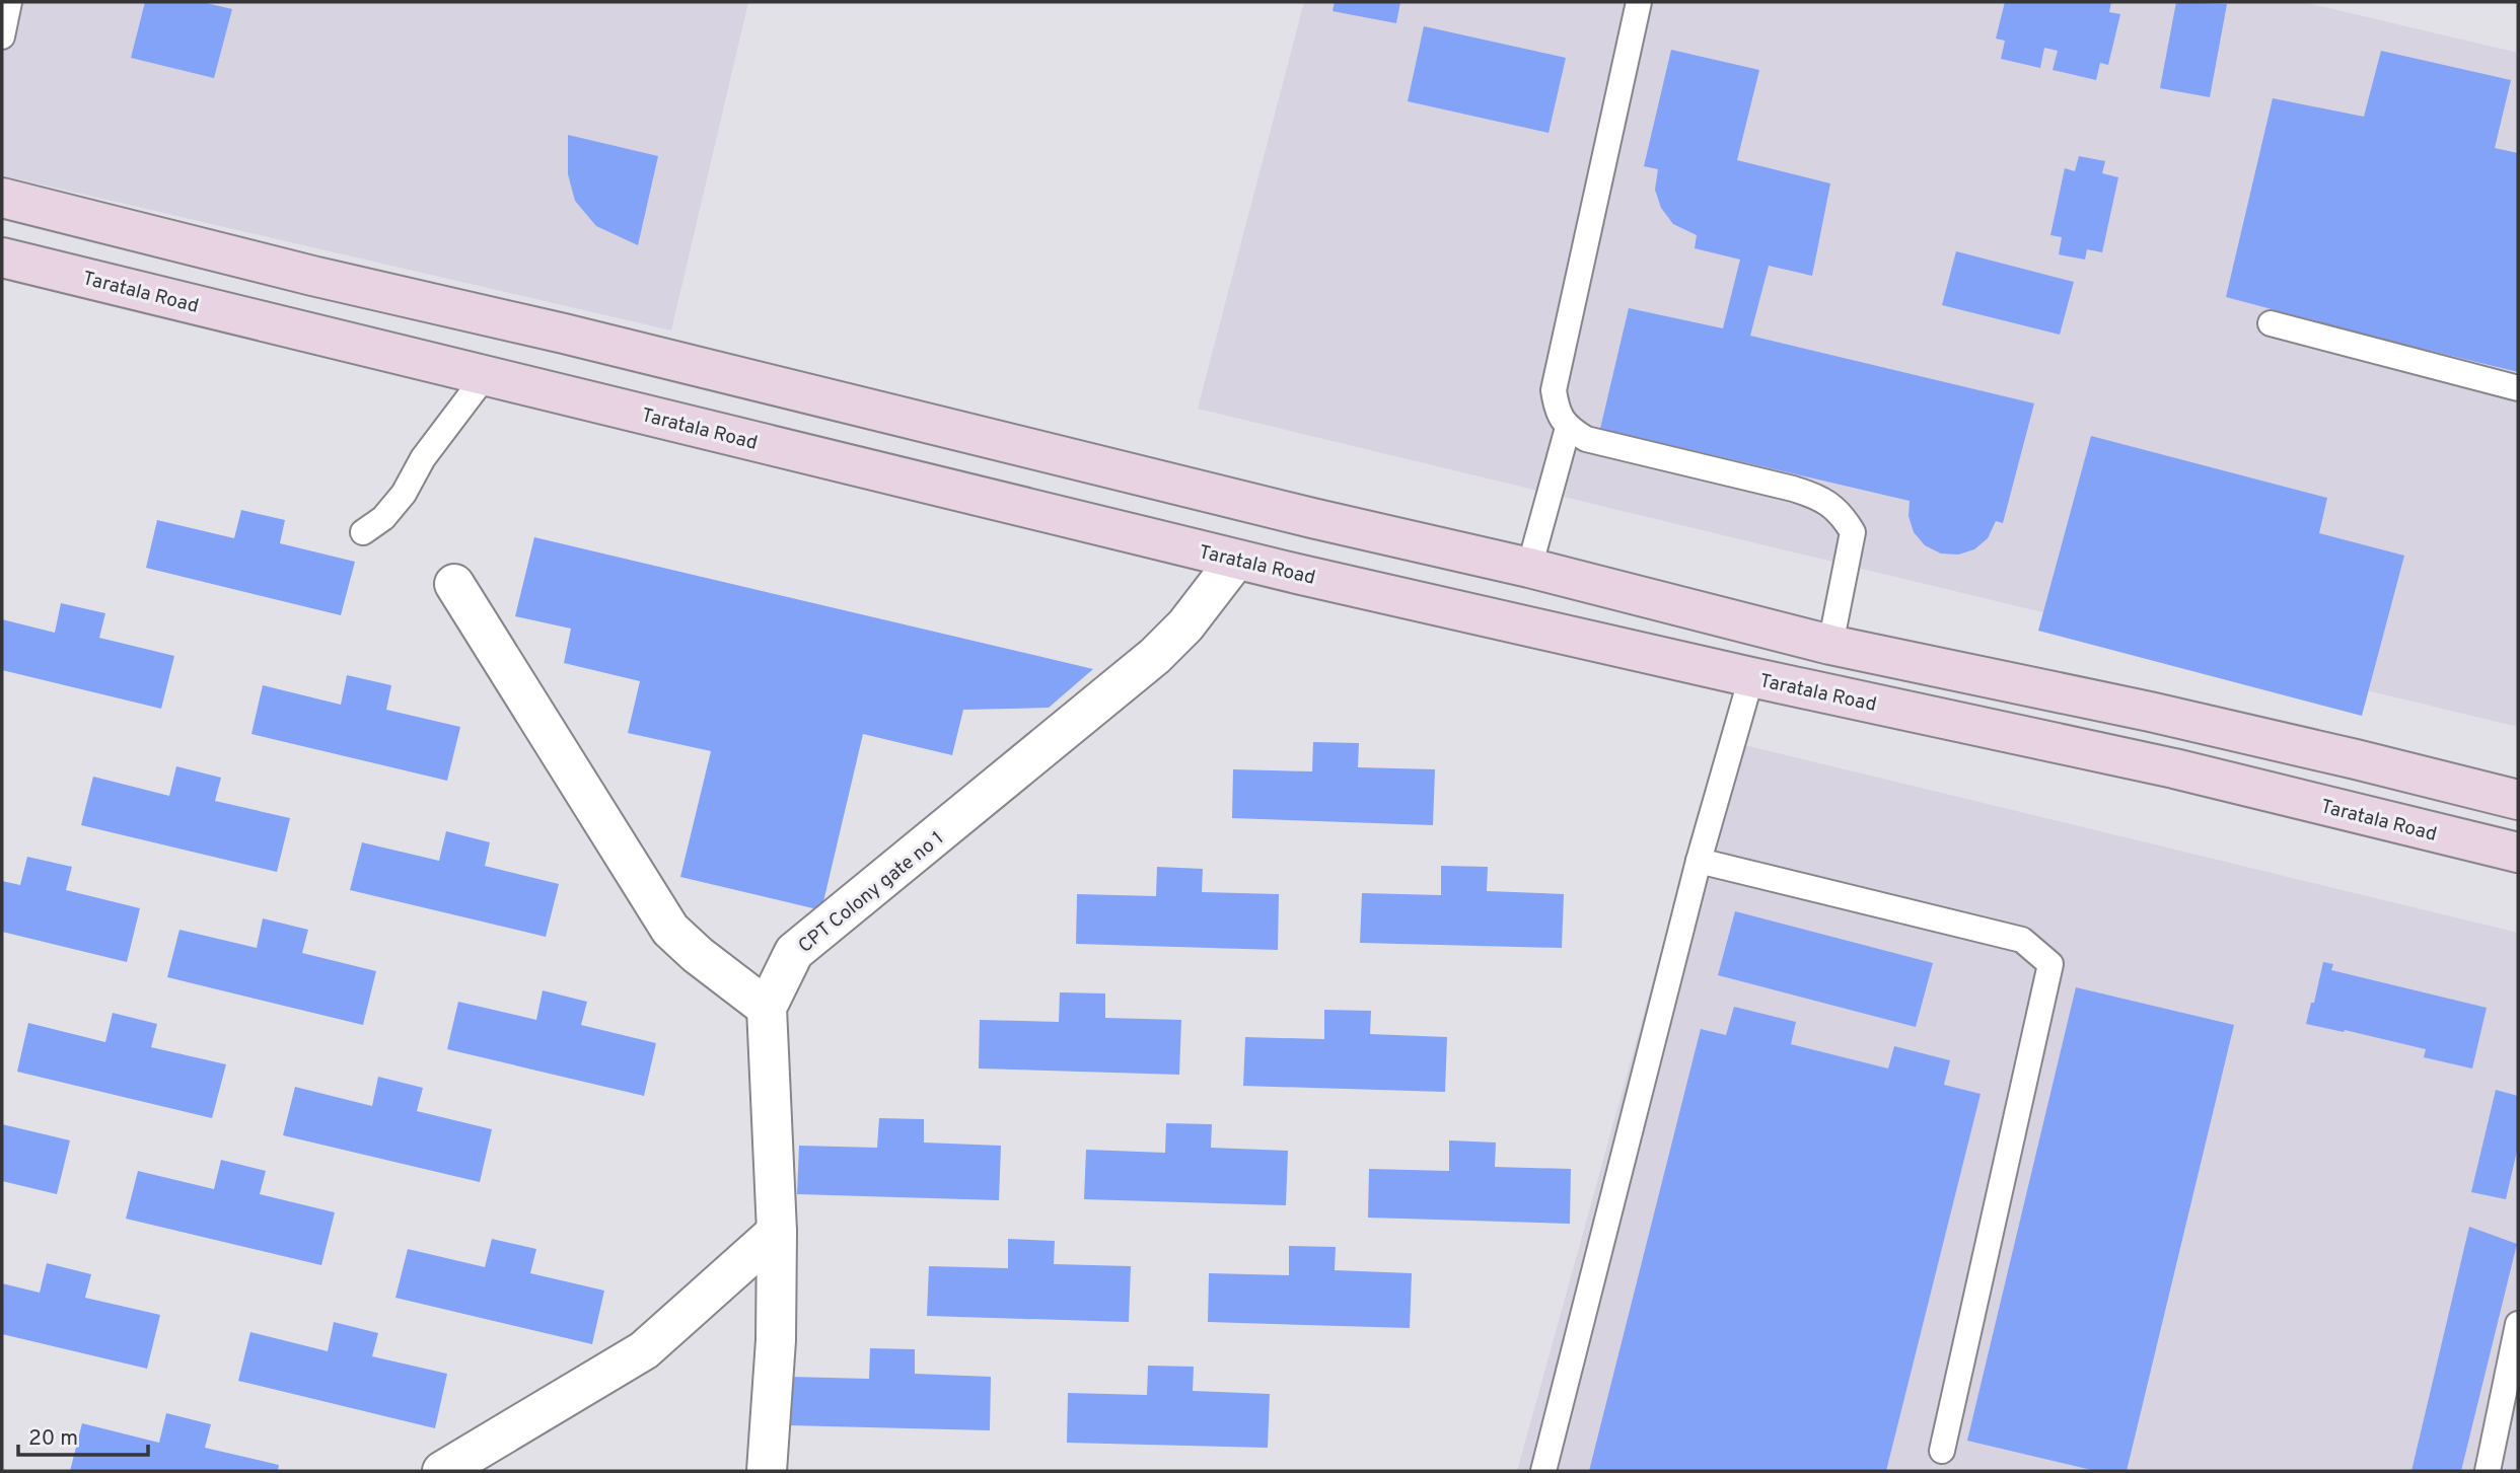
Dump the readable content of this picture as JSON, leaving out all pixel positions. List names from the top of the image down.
{
  "streets": {
    "main road": ["Taratala Road"],
    "street": ["CPT Colony gate no 1"]
  },
  "crossings": [
    ["Taratala Road", "CPT Colony gate no 1"]
  ],
  "scale_bar": "20 m"
}
